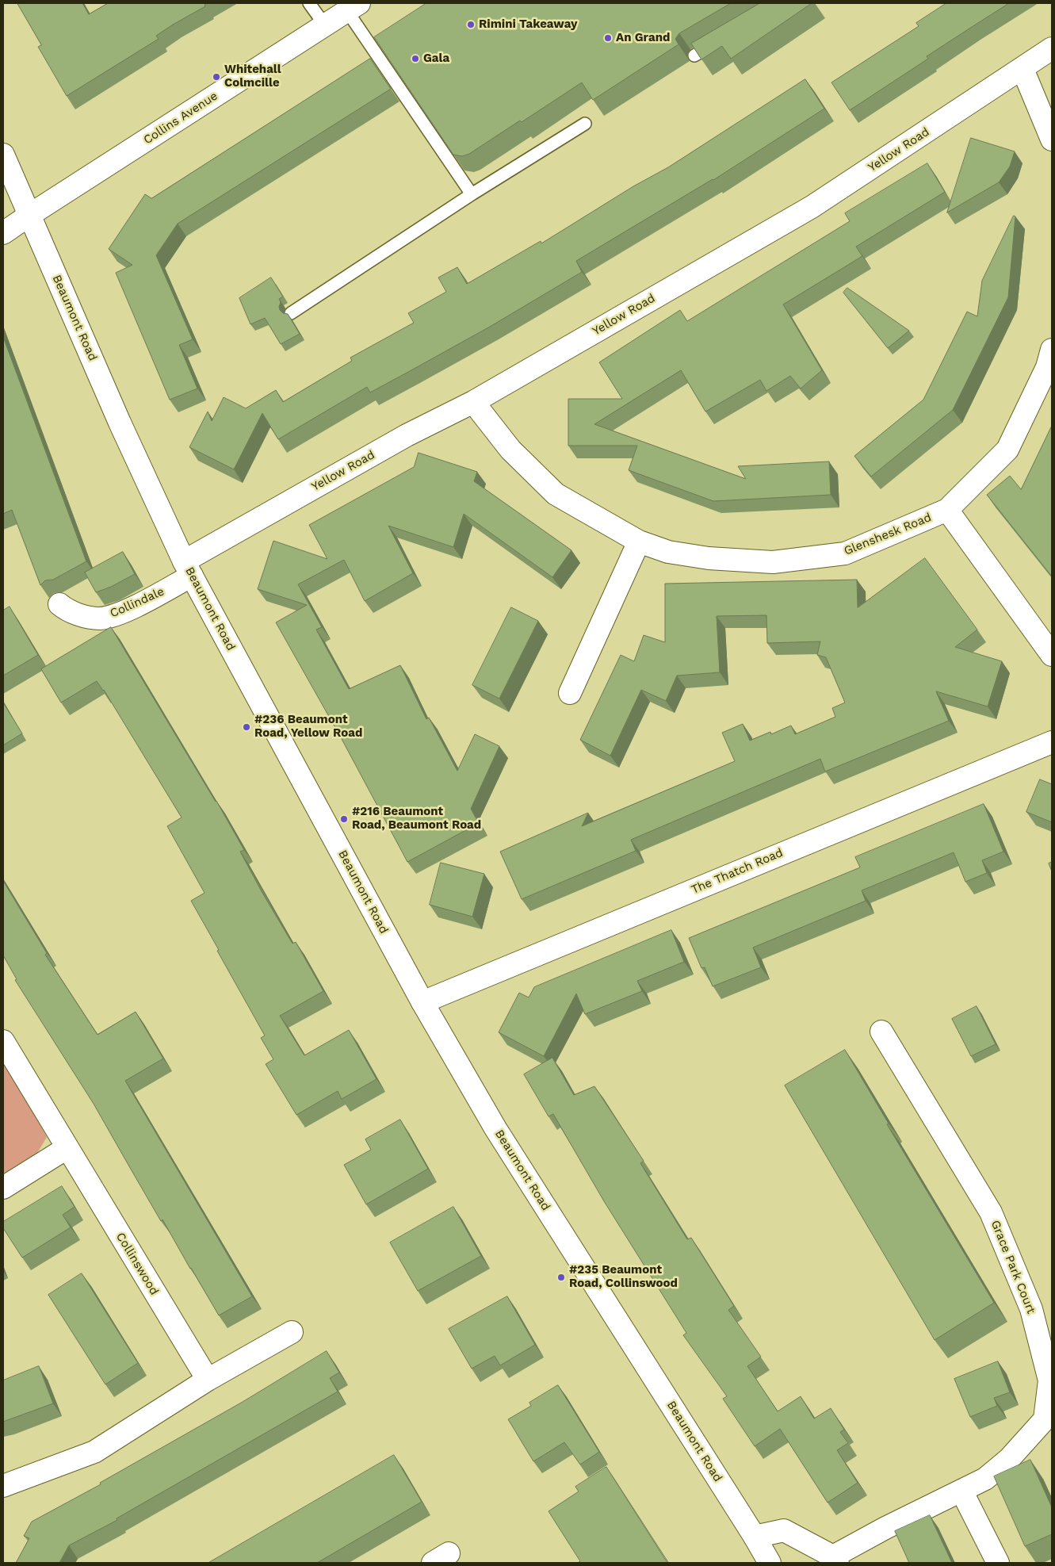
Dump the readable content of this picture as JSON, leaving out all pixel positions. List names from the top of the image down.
{
  "streets": {
    "street": [
      "Collins Avenue",
      "Yellow Road",
      "Beaumont Road",
      "Glenshesk Road",
      "Collindale",
      "The Thatch Road",
      "Collinswood",
      "Grace Park Court"
    ]
  },
  "crossings": [
    ["Collins Avenue", "Beaumont Road"],
    ["Yellow Road", "Beaumont Road"],
    ["Yellow Road", "Glenshesk Road"],
    ["Yellow Road", "Collindale"],
    ["Beaumont Road", "Collindale"],
    ["Beaumont Road", "The Thatch Road"]
  ],
  "places": [
    "Rimini Takeaway",
    "An Grand",
    "Gala",
    "Whitehall Colmcille",
    "#236 Beaumont Road, Yellow Road",
    "#216 Beaumont Road, Beaumont Road",
    "#235 Beaumont Road, Collinswood"
  ]
}
